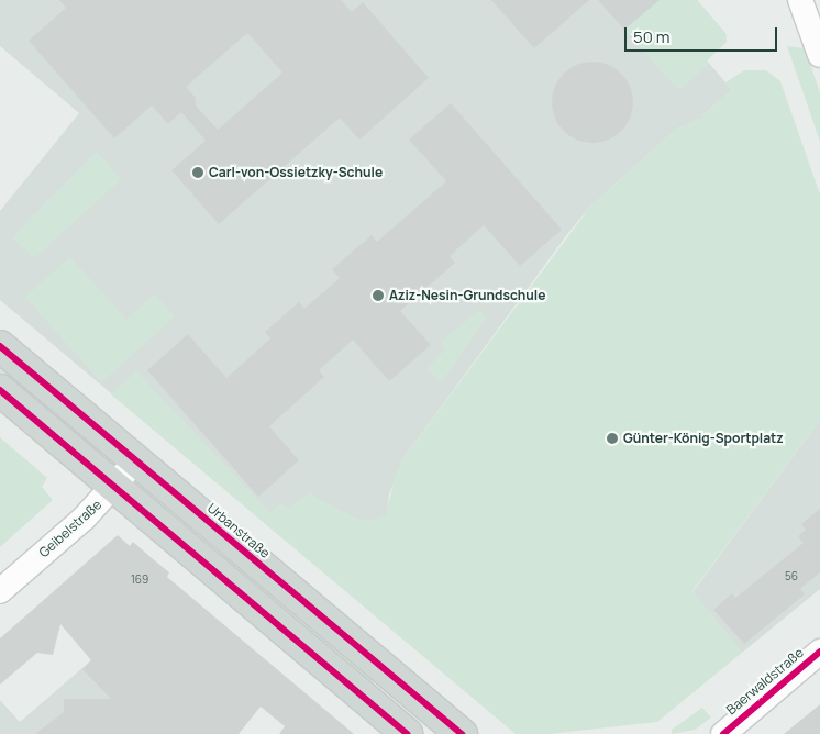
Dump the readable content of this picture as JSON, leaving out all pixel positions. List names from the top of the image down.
{
  "streets": {
    "main road": ["Urbanstraße"],
    "street": ["Geibelstraße", "Baerwaldstraße"]
  },
  "crossings": [
    ["Geibelstraße", "Urbanstraße"]
  ],
  "places": ["Carl-von-Ossietzky-Schule", "Aziz-Nesin-Grundschule", "Günter-König-Sportplatz"],
  "house_numbers": ["56", "169"],
  "scale_bar": "50 m"
}
